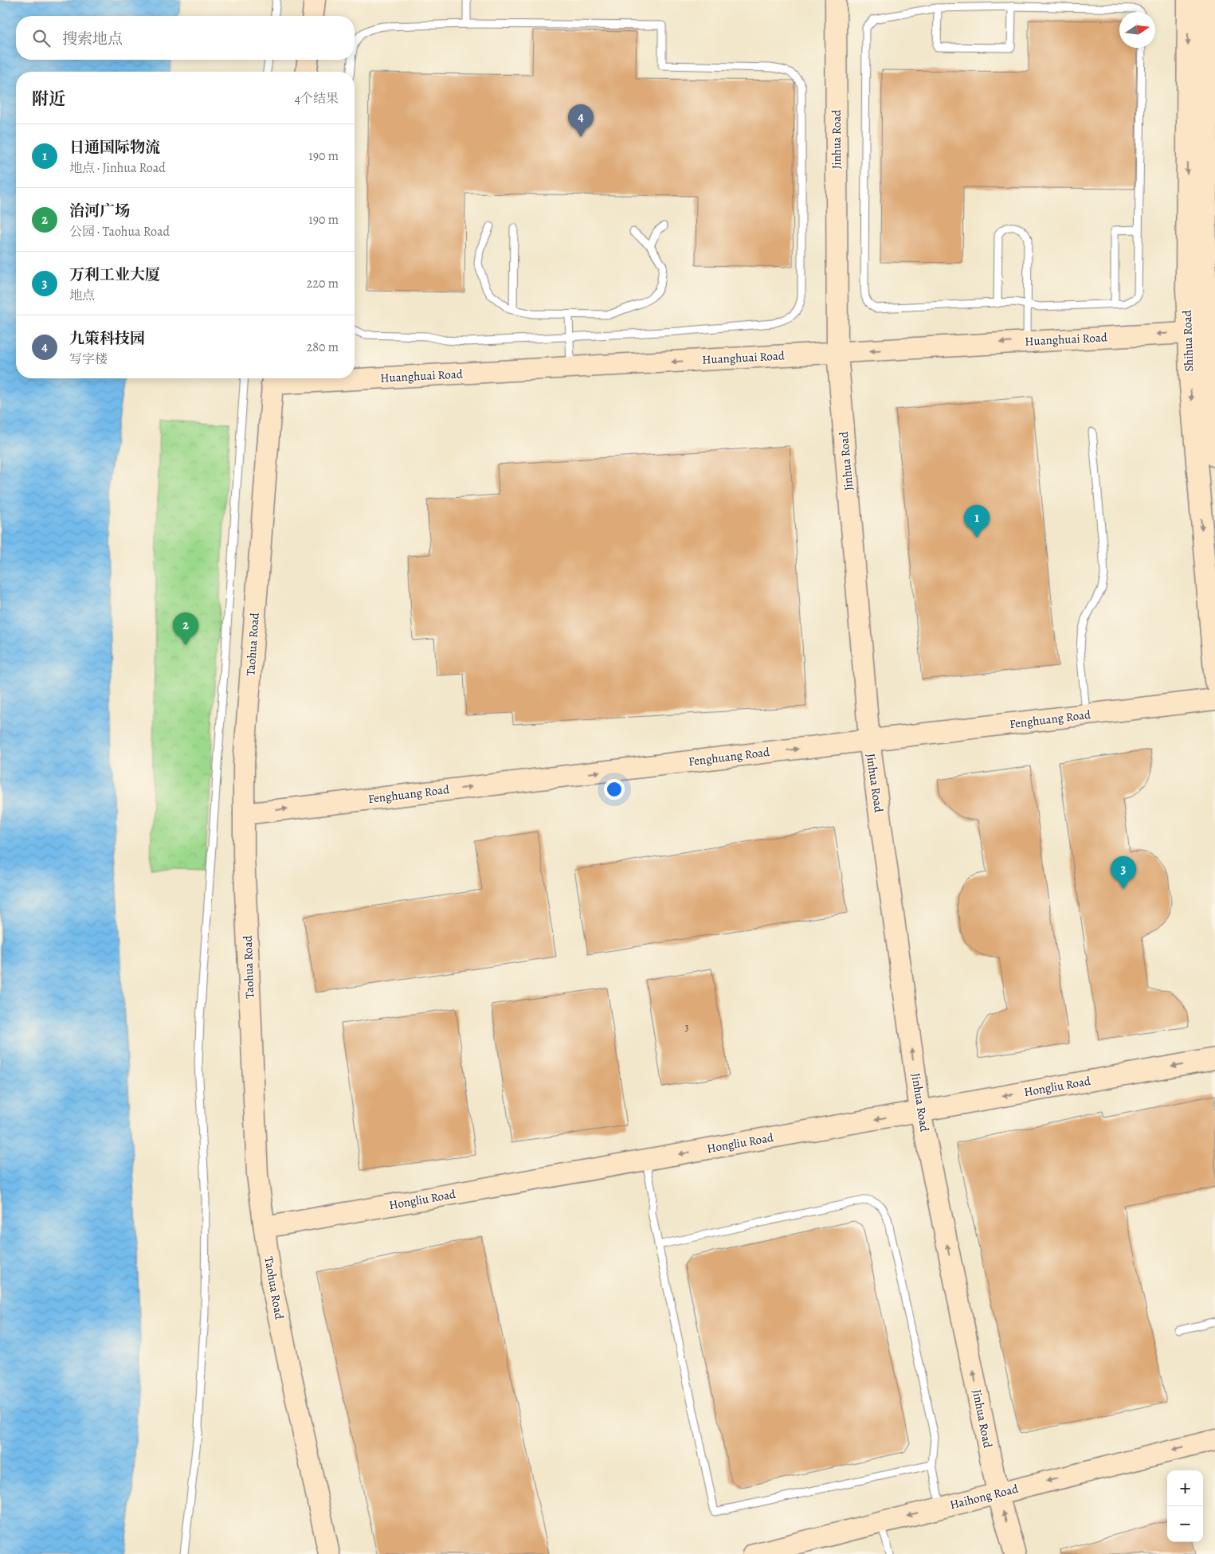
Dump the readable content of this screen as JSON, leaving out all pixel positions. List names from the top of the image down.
{
  "streets": {
    "street": [
      "Jinhua Road",
      "Huanghuai Road",
      "Shihua Road",
      "Taohua Road",
      "Fenghuang Road",
      "Hongliu Road",
      "Haihong Road"
    ]
  },
  "crossings": [
    ["Jinhua Road", "Huanghuai Road"],
    ["Jinhua Road", "Fenghuang Road"],
    ["Jinhua Road", "Hongliu Road"],
    ["Jinhua Road", "Haihong Road"],
    ["Huanghuai Road", "Shihua Road"],
    ["Taohua Road", "Fenghuang Road"],
    ["Taohua Road", "Hongliu Road"]
  ],
  "one_way": [
    "Jinhua Road",
    "Huanghuai Road",
    "Fenghuang Road",
    "Hongliu Road",
    "Haihong Road"
  ],
  "house_numbers": ["3"],
  "north": "right",
  "page": {
    "search": "搜索地点",
    "heading": ["附近", "4个结果"],
    "pins": [
      "4",
      "1",
      "2",
      "3"
    ],
    "list": [
      {
        "mark": "1",
        "name": "日通国际物流",
        "note": "地点 · Jinhua Road",
        "value": "190 m"
      },
      {
        "mark": "2",
        "name": "治河广场",
        "note": "公园 · Taohua Road",
        "value": "190 m"
      },
      {
        "mark": "3",
        "name": "万利工业大厦",
        "note": "地点",
        "value": "220 m"
      },
      {
        "mark": "4",
        "name": "九策科技园",
        "note": "写字楼",
        "value": "280 m"
      }
    ],
    "map_buttons": ["+", "−"]
  }
}
